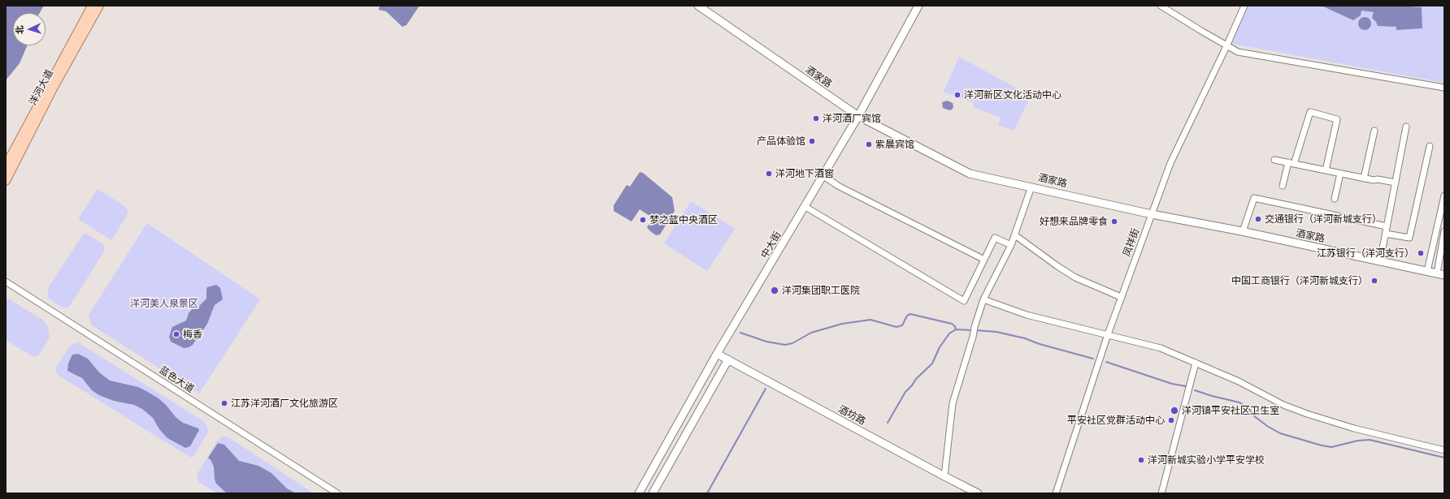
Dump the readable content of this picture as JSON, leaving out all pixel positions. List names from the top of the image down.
{
  "streets": {
    "main road": ["洋河大道"],
    "street": [
      "酒家路",
      "凤祥街",
      "中大街",
      "蓝色大道",
      "酒坊路"
    ]
  },
  "crossings": [
    ["酒家路", "凤祥街"],
    ["酒家路", "中大街"],
    ["中大街", "酒坊路"]
  ],
  "parks": ["洋河美人泉景区"],
  "places": [
    "洋河新区文化活动中心",
    "洋河酒厂宾馆",
    "产品体验馆",
    "紫晨宾馆",
    "洋河地下酒窖",
    "交通银行（洋河新城支行）",
    "梦之蓝中央酒区",
    "好想来品牌零食",
    "江苏银行（洋河支行）",
    "中国工商银行（洋河新城支行）",
    "洋河集团职工医院",
    "梅香",
    "江苏洋河酒厂文化旅游区",
    "洋河镇平安社区卫生室",
    "平安社区党群活动中心",
    "洋河新城实验小学平安学校"
  ],
  "north": "left"
}
